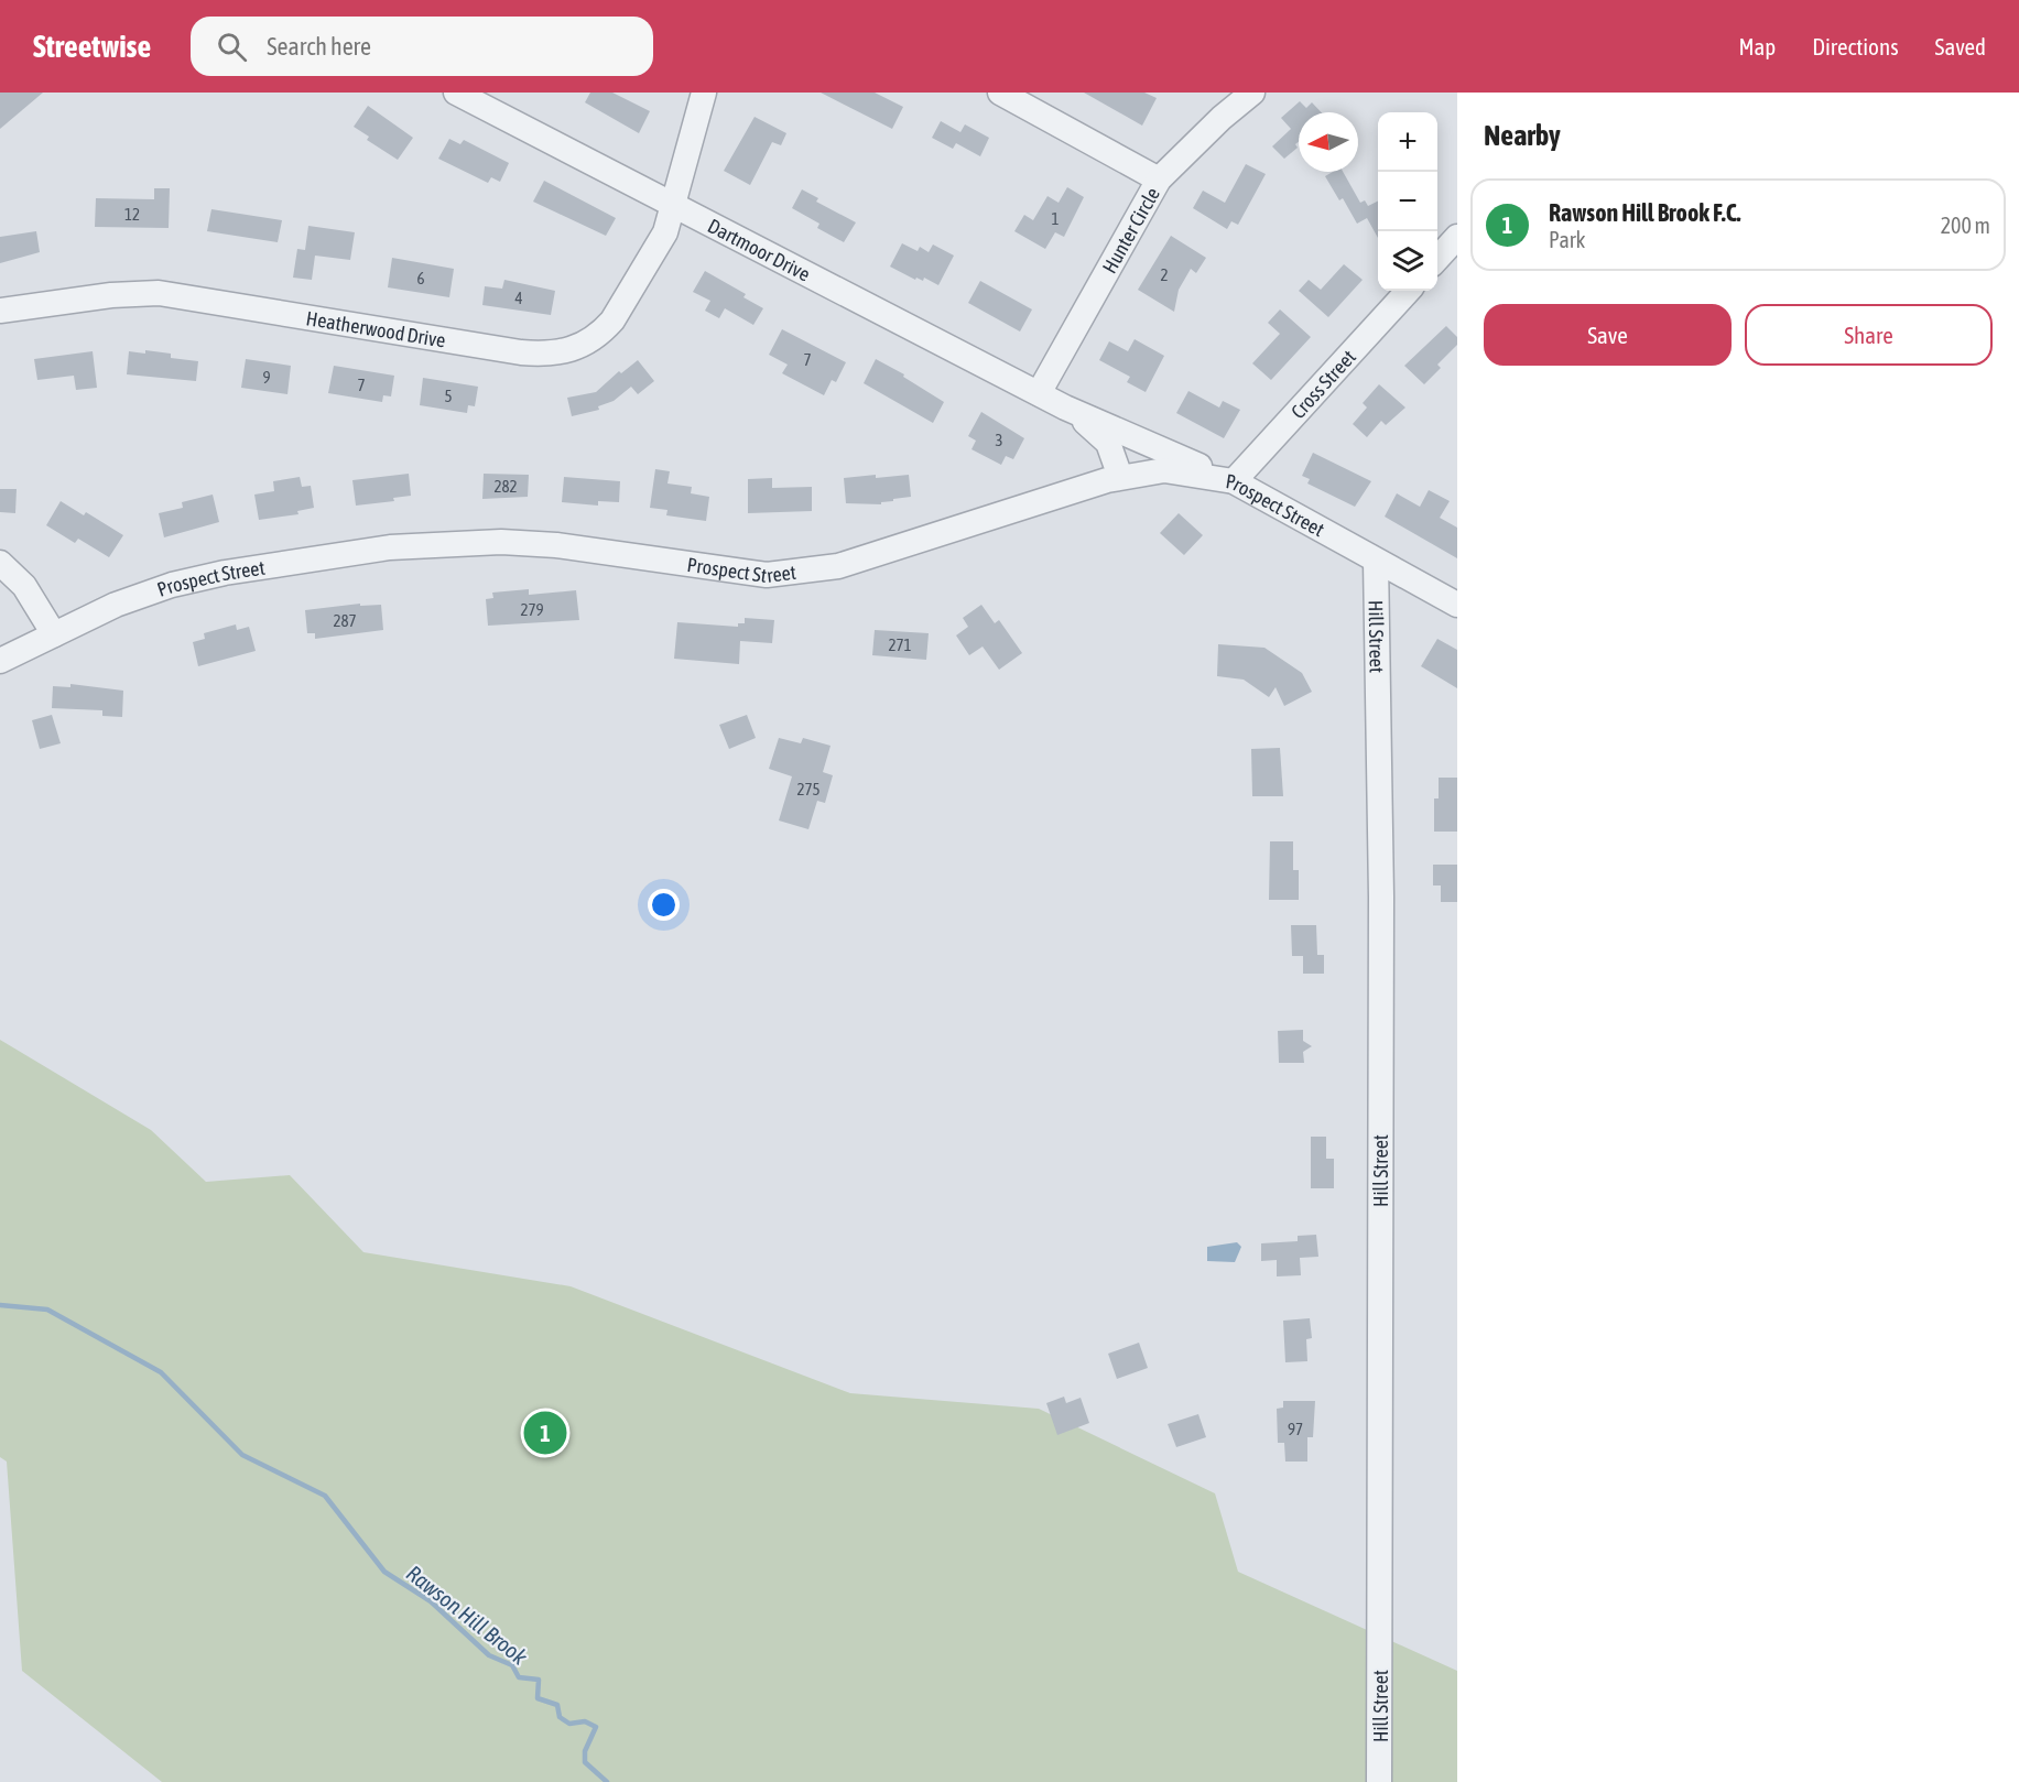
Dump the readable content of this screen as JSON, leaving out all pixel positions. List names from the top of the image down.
{
  "streets": {
    "street": [
      "Hunter Circle",
      "Dartmoor Drive",
      "Heatherwood Drive",
      "Cross Street",
      "Prospect Street",
      "Hill Street"
    ]
  },
  "crossings": [
    ["Hunter Circle", "Dartmoor Drive"],
    ["Dartmoor Drive", "Heatherwood Drive"],
    ["Dartmoor Drive", "Cross Street"],
    ["Dartmoor Drive", "Prospect Street"],
    ["Cross Street", "Prospect Street"],
    ["Prospect Street", "Hill Street"]
  ],
  "water": ["Rawson Hill Brook"],
  "house_numbers": [
    "12",
    "1",
    "2",
    "6",
    "4",
    "7",
    "9",
    "7",
    "5",
    "3",
    "282",
    "279",
    "287",
    "271",
    "275",
    "97"
  ],
  "north": "left",
  "page": {
    "header": "Streetwise",
    "search": "Search here",
    "nav": ["Map", "Directions", "Saved"],
    "heading": "Nearby",
    "map_buttons": ["+", "−"],
    "list": [
      {
        "mark": "1",
        "name": "Rawson Hill Brook F.C.",
        "note": "Park",
        "value": "200 m"
      }
    ],
    "buttons": ["Save", "Share"],
    "pins": "1"
  }
}
